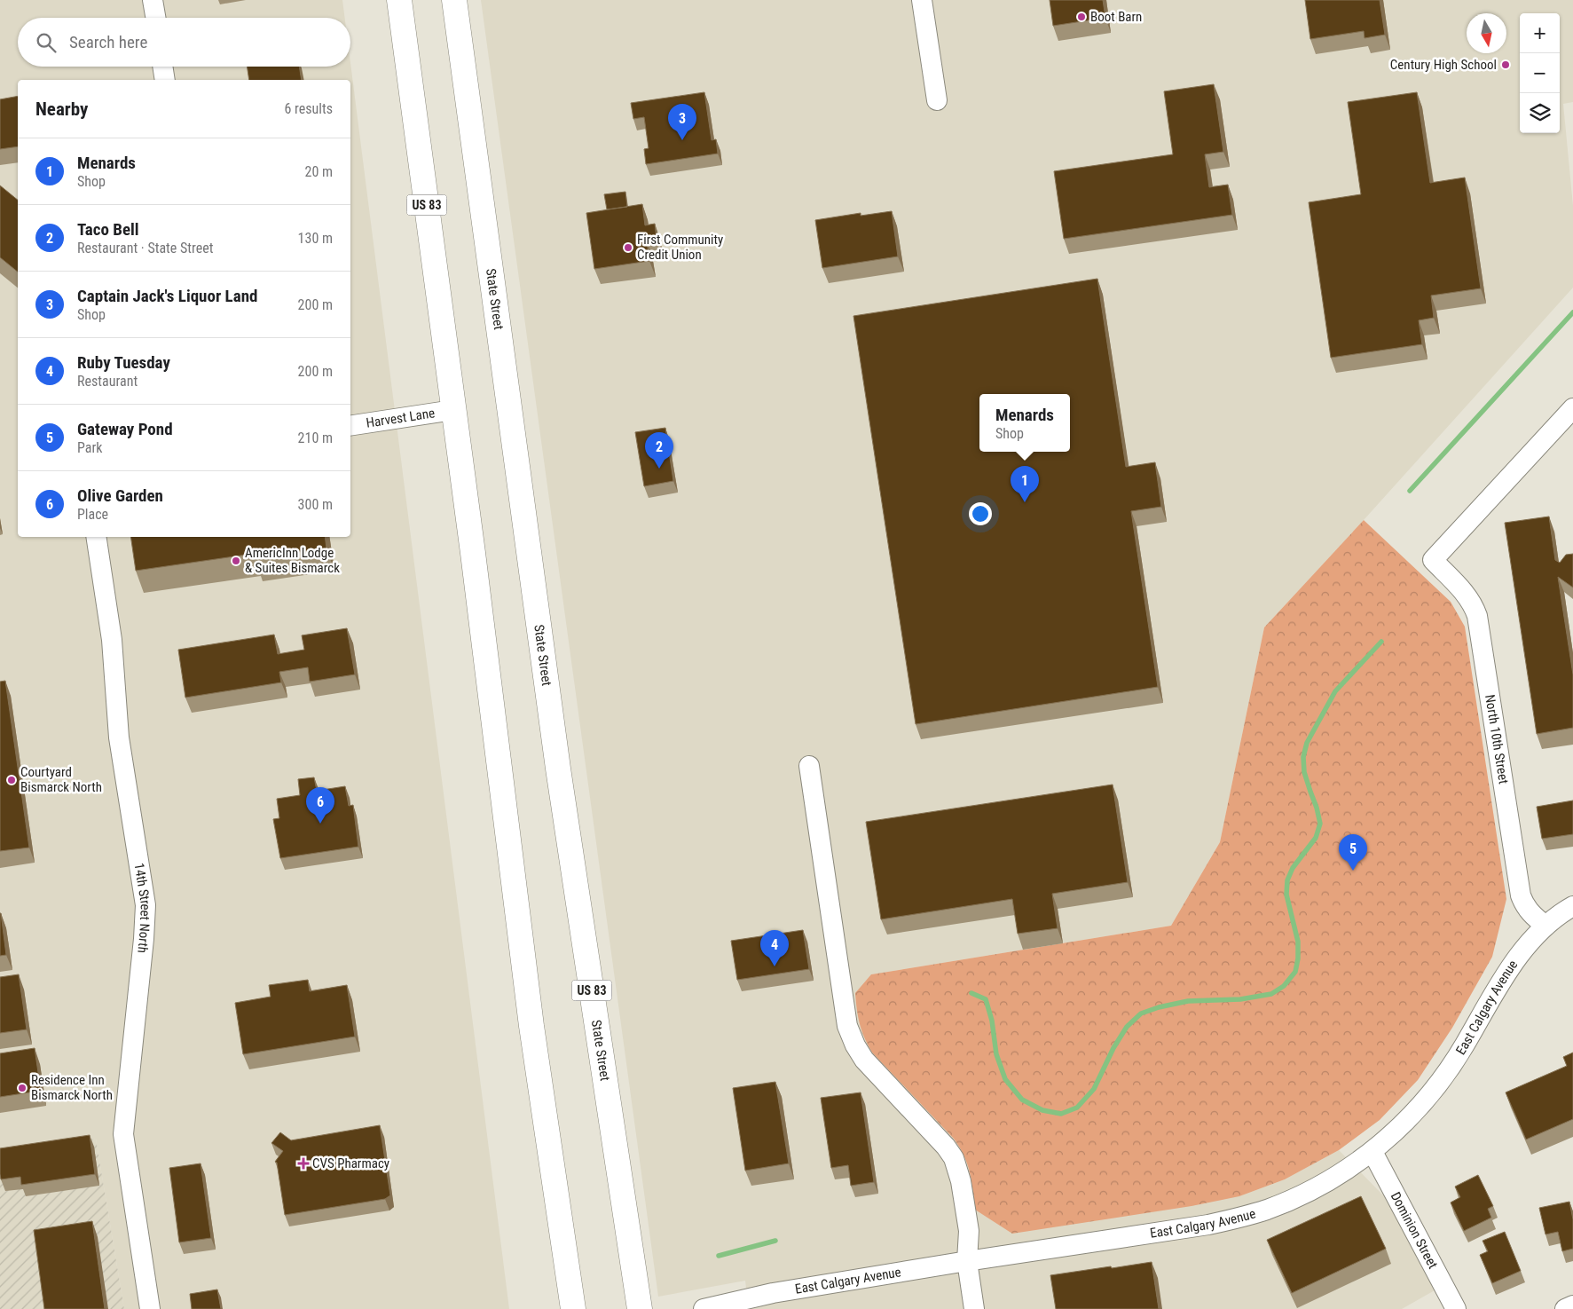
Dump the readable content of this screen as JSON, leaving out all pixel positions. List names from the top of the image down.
{
  "streets": {
    "highway": ["US 83", "State Street"],
    "street": [
      "Harvest Lane",
      "North 10th Street",
      "14th Street North",
      "East Calgary Avenue",
      "Dominion Street"
    ]
  },
  "crossings": [
    ["US 83", "Harvest Lane"],
    ["North 10th Street", "East Calgary Avenue"],
    ["East Calgary Avenue", "Dominion Street"]
  ],
  "places": {
    "other": [
      "Boot Barn",
      "Century High School",
      "First Community Credit Union",
      "AmericInn Lodge & Suites Bismarck",
      "Courtyard Bismarck North",
      "Residence Inn Bismarck North"
    ],
    "health": ["CVS Pharmacy"]
  },
  "north": "bottom",
  "page": {
    "map_buttons": ["+", "−"],
    "search": "Search here",
    "heading": ["Nearby", "6 results"],
    "pins": [
      "3",
      "2",
      "1",
      "6",
      "5",
      "4"
    ],
    "list": [
      {
        "mark": "1",
        "name": "Menards",
        "note": "Shop",
        "value": "20 m"
      },
      {
        "mark": "2",
        "name": "Taco Bell",
        "note": "Restaurant · State Street",
        "value": "130 m"
      },
      {
        "mark": "3",
        "name": "Captain Jack's Liquor Land",
        "note": "Shop",
        "value": "200 m"
      },
      {
        "mark": "4",
        "name": "Ruby Tuesday",
        "note": "Restaurant",
        "value": "200 m"
      },
      {
        "mark": "5",
        "name": "Gateway Pond",
        "note": "Park",
        "value": "210 m"
      },
      {
        "mark": "6",
        "name": "Olive Garden",
        "note": "Place",
        "value": "300 m"
      }
    ],
    "popup": ["Menards", "Shop"]
  }
}
